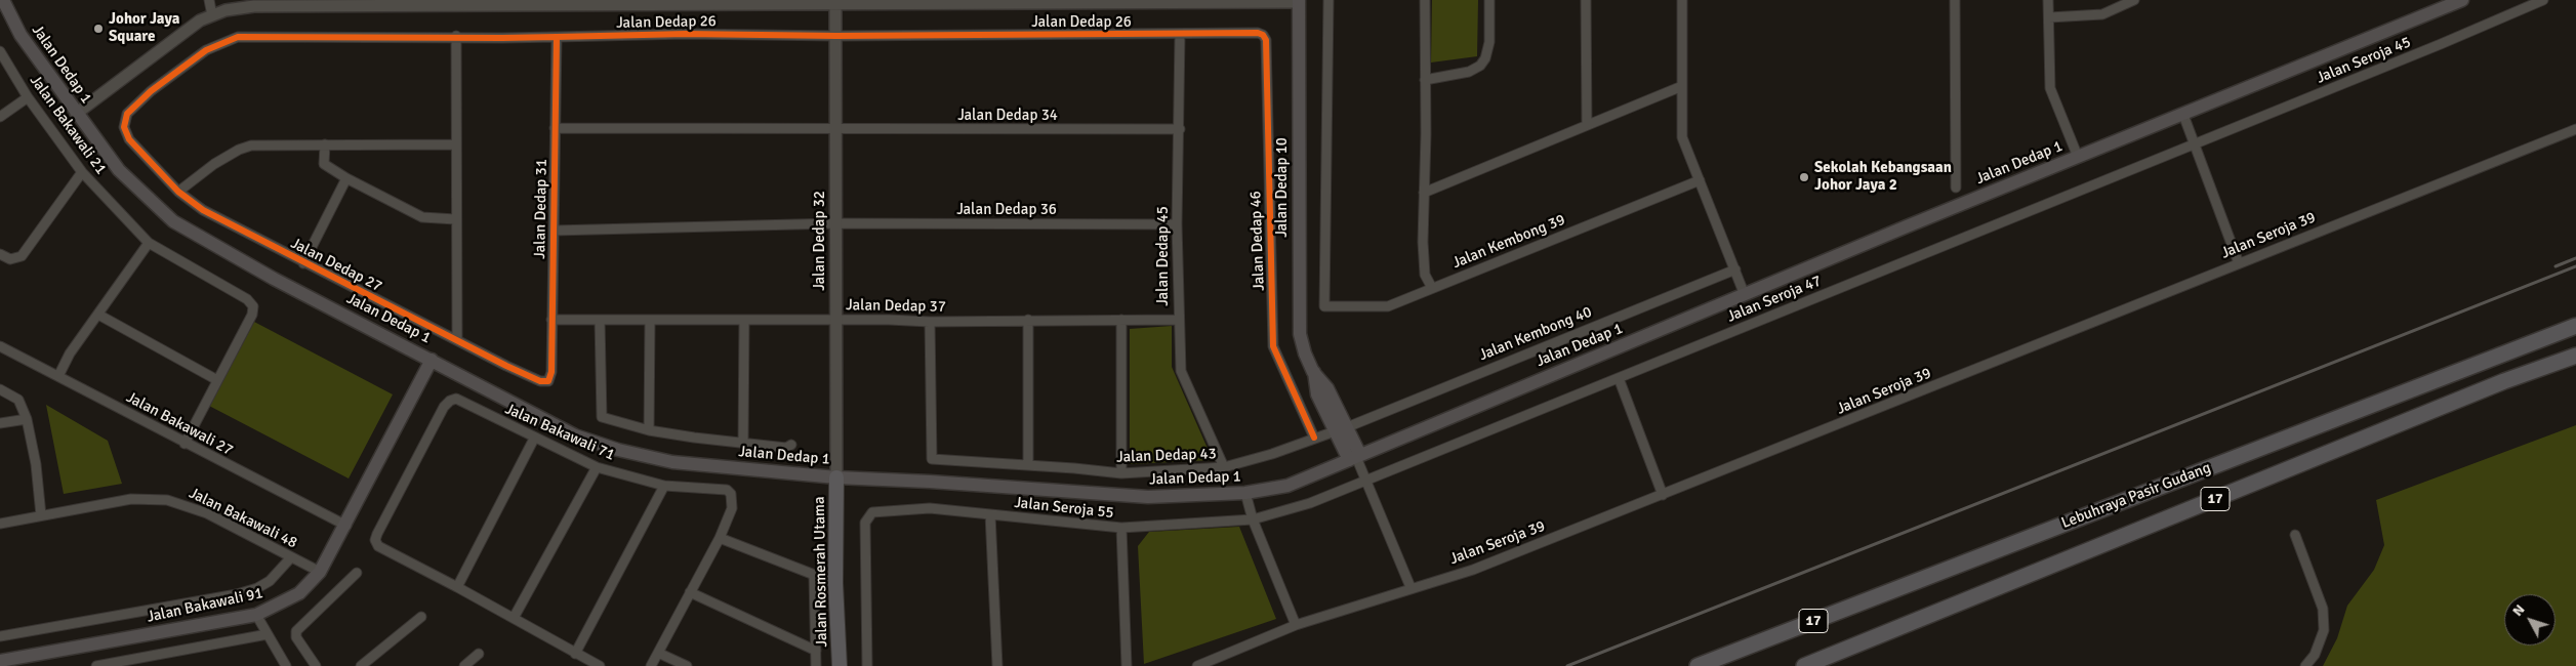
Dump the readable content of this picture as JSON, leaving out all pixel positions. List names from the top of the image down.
{
  "streets": {
    "highway": ["Lebuhraya Pasir Gudang", "17"],
    "main road": [
      "Jalan Dedap 1",
      "Jalan Dedap 10",
      "Jalan Rosmerah Utama",
      "Jalan Bakawali 91"
    ],
    "street": [
      "Jalan Dedap 26",
      "Jalan Seroja 45",
      "Jalan Dedap 34",
      "Jalan Bakawali 21",
      "Jalan Dedap 31",
      "Jalan Dedap 36",
      "Jalan Seroja 39",
      "Jalan Dedap 32",
      "Jalan Dedap 46",
      "Jalan Kembong 39",
      "Jalan Dedap 45",
      "Jalan Dedap 27",
      "Jalan Seroja 47",
      "Jalan Dedap 37",
      "Jalan Kembong 40",
      "Jalan Bakawali 27",
      "Jalan Bakawali 71",
      "Jalan Dedap 43",
      "Jalan Seroja 55",
      "Jalan Bakawali 48"
    ]
  },
  "crossings": [
    ["Jalan Dedap 26", "Jalan Dedap 31"],
    ["Jalan Dedap 26", "Jalan Dedap 32"],
    ["Jalan Dedap 26", "Jalan Dedap 46"],
    ["Jalan Dedap 26", "Jalan Dedap 45"],
    ["Jalan Dedap 26", "Jalan Dedap 27"],
    ["Jalan Seroja 45", "Jalan Seroja 47"],
    ["Jalan Dedap 1", "Jalan Dedap 10"],
    ["Jalan Dedap 1", "Jalan Dedap 32"],
    ["Jalan Dedap 1", "Jalan Rosmerah Utama"],
    ["Jalan Dedap 1", "Jalan Bakawali 91"],
    ["Jalan Dedap 34", "Jalan Dedap 31"],
    ["Jalan Dedap 34", "Jalan Dedap 32"],
    ["Jalan Dedap 34", "Jalan Dedap 45"],
    ["Jalan Dedap 10", "Jalan Kembong 40"],
    ["Jalan Dedap 10", "Jalan Dedap 43"],
    ["Jalan Dedap 31", "Jalan Dedap 36"],
    ["Jalan Dedap 31", "Jalan Dedap 27"],
    ["Jalan Dedap 31", "Jalan Dedap 37"],
    ["Jalan Dedap 36", "Jalan Dedap 32"],
    ["Jalan Dedap 36", "Jalan Dedap 45"],
    ["Jalan Dedap 32", "Jalan Dedap 37"],
    ["Jalan Dedap 32", "Jalan Rosmerah Utama"],
    ["Jalan Dedap 46", "Jalan Dedap 43"],
    ["Jalan Dedap 45", "Jalan Dedap 37"],
    ["Jalan Dedap 45", "Jalan Dedap 43"],
    ["Jalan Seroja 47", "Jalan Seroja 55"],
    ["Jalan Dedap 37", "Jalan Dedap 43"],
    ["Jalan Kembong 40", "Jalan Dedap 43"],
    ["Jalan Bakawali 27", "Jalan Bakawali 91"],
    ["Jalan Bakawali 48", "Jalan Bakawali 91"]
  ],
  "places": ["Johor Jaya Square", "Sekolah Kebangsaan Johor Jaya 2"],
  "north": "top left"
}
